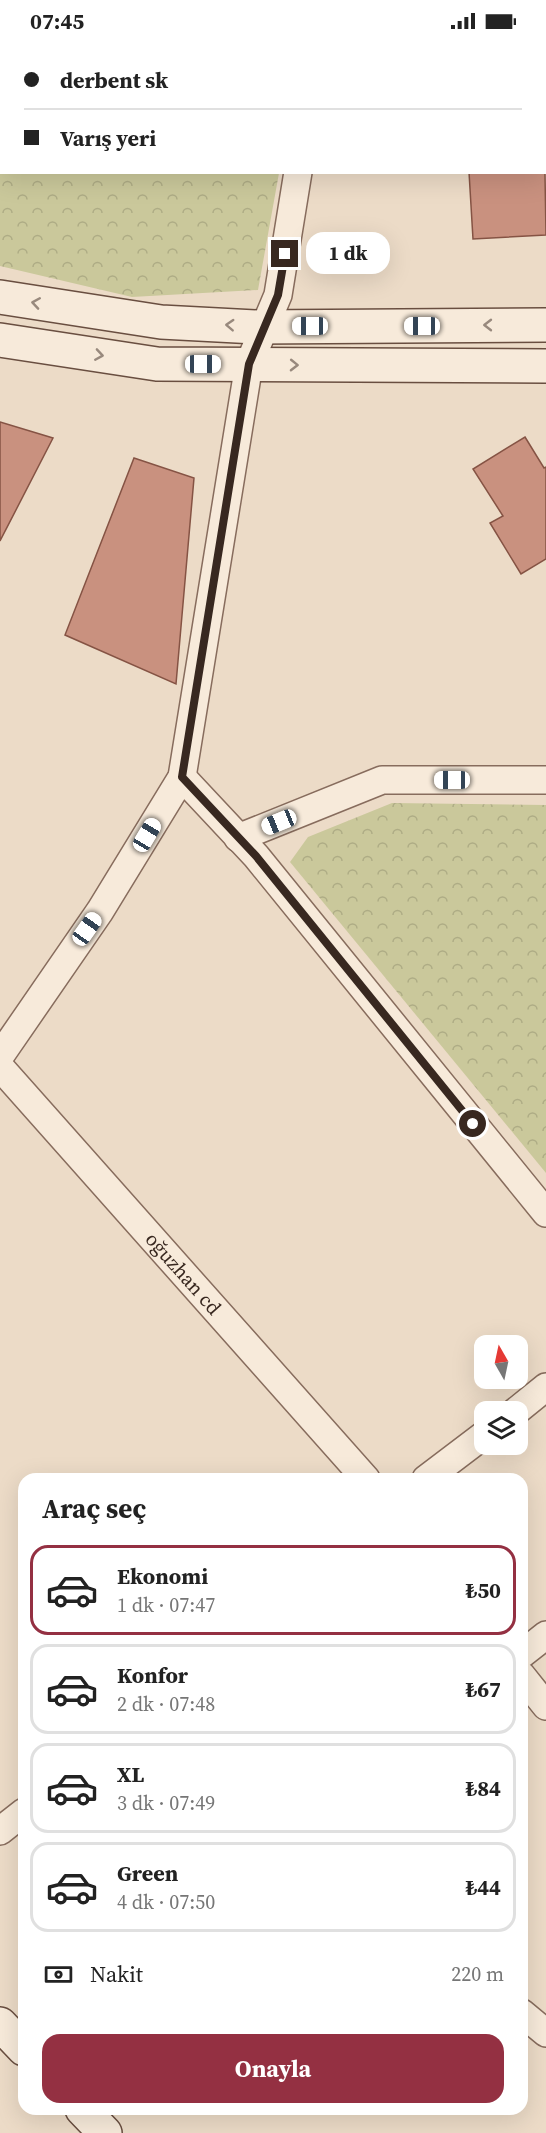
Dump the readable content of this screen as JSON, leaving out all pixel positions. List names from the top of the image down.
{
  "streets": {
    "street": ["oğuzhan cd"]
  },
  "north": "top",
  "page": {
    "status": "07:45",
    "banner": ["derbent sk", "Varış yeri"],
    "bubble": "1 dk",
    "heading": "Araç seç",
    "list": [
      {
        "name": "Ekonomi",
        "note": "1 dk · 07:47",
        "value": "₺50"
      },
      {
        "name": "Konfor",
        "note": "2 dk · 07:48",
        "value": "₺67"
      },
      {
        "name": "XL",
        "note": "3 dk · 07:49",
        "value": "₺84"
      },
      {
        "name": "Green",
        "note": "4 dk · 07:50",
        "value": "₺44"
      }
    ],
    "pay": ["Nakit", "220 m"],
    "buttons": "Onayla"
  }
}
